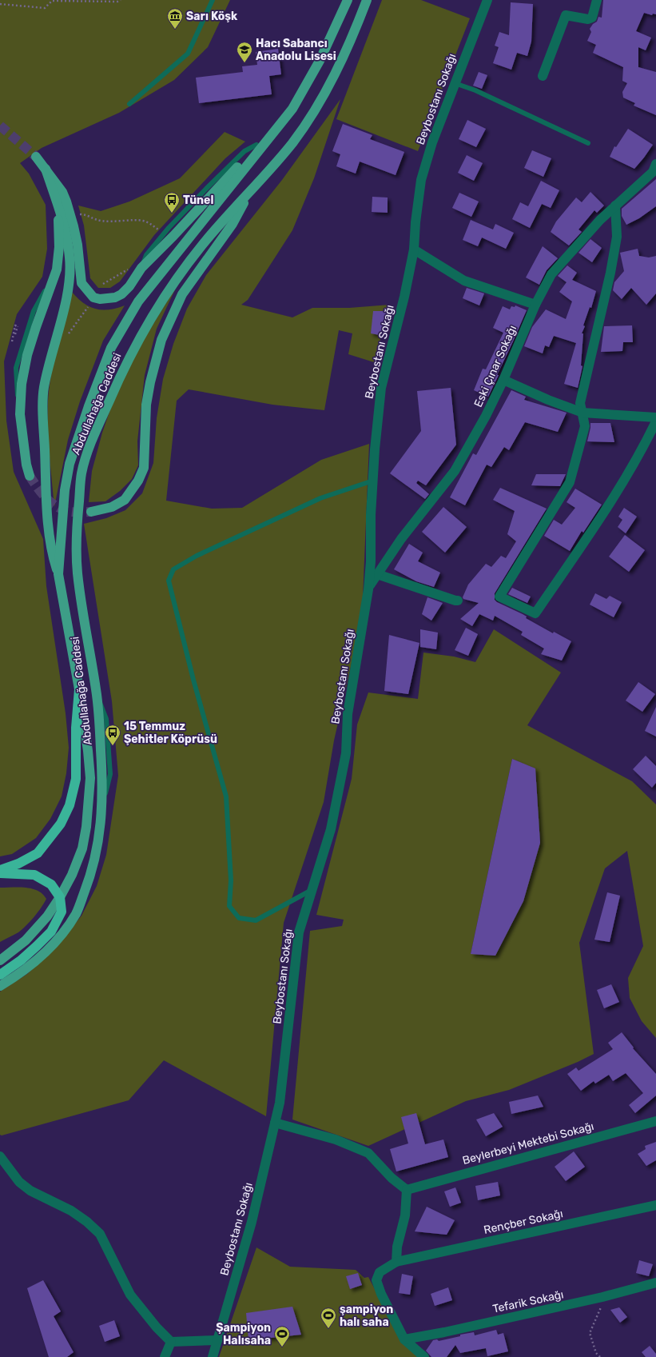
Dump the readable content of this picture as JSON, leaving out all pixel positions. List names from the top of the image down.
{
  "streets": {
    "main road": ["Abdullahağa Caddesi"],
    "street": [
      "Beybostanı Sokağı",
      "Eski Çınar Sokağı",
      "Beylerbeyi Mektebi Sokağı",
      "Rençber Sokağı",
      "Tefarik Sokağı"
    ]
  },
  "crossings": [
    ["Beybostanı Sokağı", "Eski Çınar Sokağı"],
    ["Rençber Sokağı", "Tefarik Sokağı"]
  ],
  "places": {
    "museum": ["Sarı Köşk"],
    "school or university": ["Hacı Sabancı Anadolu Lisesi"],
    "bus stop": ["Tünel", "15 Temmuz Şehitler Köprüsü"],
    "sports": ["şampiyon halı saha", "Şampiyon Halısaha"]
  }
}
